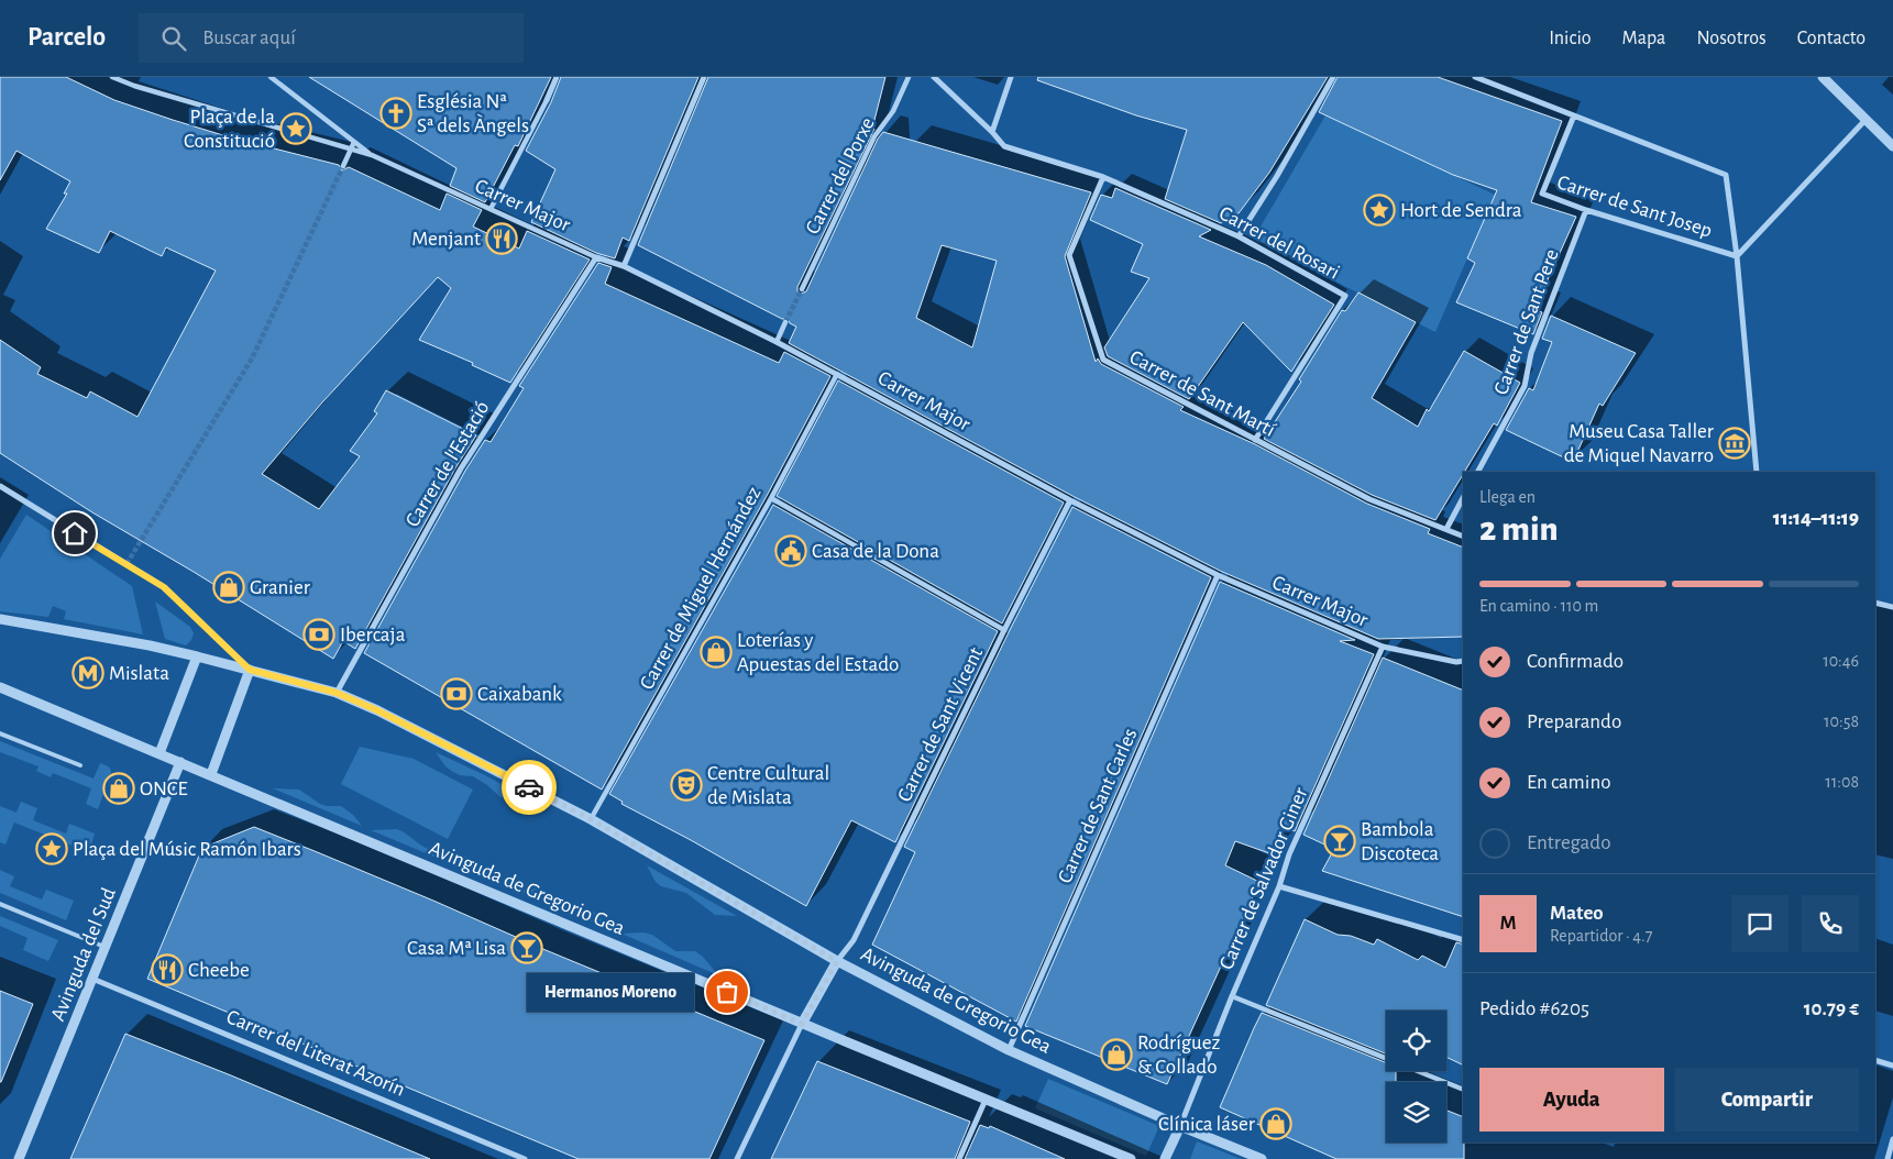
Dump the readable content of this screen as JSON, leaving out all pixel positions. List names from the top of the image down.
{
  "streets": {
    "street": [
      "Carrer del Porxe",
      "Carrer Major",
      "Carrer de Sant Josep",
      "Carrer del Rosari",
      "Carrer de Sant Pere",
      "Carrer de Sant Martí",
      "Carrer de l'Estació",
      "Carrer de Miguel Hernández",
      "Carrer de Sant Vicent",
      "Carrer de Sant Carles",
      "Carrer de Salvador Giner",
      "Avinguda de Gregorio Gea",
      "Avinguda del Sud",
      "Carrer del Literat Azorín"
    ]
  },
  "crossings": [
    ["Carrer Major", "Carrer de l'Estació"],
    ["Carrer Major", "Carrer de Miguel Hernández"],
    ["Carrer Major", "Carrer de Sant Vicent"],
    ["Carrer Major", "Carrer de Sant Carles"],
    ["Carrer Major", "Carrer de Salvador Giner"],
    ["Carrer de Sant Josep", "Carrer de Sant Pere"],
    ["Carrer del Rosari", "Carrer de Sant Martí"],
    ["Carrer de l'Estació", "Avinguda de Gregorio Gea"],
    ["Carrer de Miguel Hernández", "Avinguda de Gregorio Gea"],
    ["Carrer de Sant Vicent", "Avinguda de Gregorio Gea"],
    ["Carrer de Sant Carles", "Avinguda de Gregorio Gea"],
    ["Carrer de Salvador Giner", "Avinguda de Gregorio Gea"],
    ["Avinguda de Gregorio Gea", "Avinguda del Sud"],
    ["Avinguda del Sud", "Carrer del Literat Azorín"]
  ],
  "places": {
    "church": ["Església Nª Sª dels Àngels"],
    "place": ["Plaça de la Constitució", "Hort de Sendra", "Plaça del Músic Ramón Ibars"],
    "restaurant": ["Menjant", "Cheebe"],
    "museum": ["Museu Casa Taller de Miquel Navarro"],
    "public building": ["Casa de la Dona"],
    "shop": [
      "Granier",
      "Loterías y Apuestas del Estado",
      "ONCE",
      "Rodríguez & Collado",
      "Clínica láser"
    ],
    "bank": ["Ibercaja", "Caixabank"],
    "metro station": ["Mislata"],
    "theatre": ["Centre Cultural de Mislata"],
    "bar": ["Bambola Discoteca", "Casa Mª Lisa"],
    "other": ["Hermanos Moreno"]
  },
  "page": {
    "header": "Parcelo",
    "search": "Buscar aquí",
    "nav": [
      "Inicio",
      "Mapa",
      "Nosotros",
      "Contacto"
    ],
    "heading": ["2 min", "Llega en", "11:14–11:19"],
    "panel": [
      "Mateo",
      "Repartidor · 4.7",
      "Pedido #6205",
      "10.79 €"
    ],
    "bar": "En camino · 110 m",
    "list": [
      ["Confirmado", "10:46"],
      ["Preparando", "10:58"],
      ["En camino", "11:08"],
      "Entregado"
    ],
    "round": "M",
    "bubble": "Hermanos Moreno",
    "buttons": ["Ayuda", "Compartir"]
  }
}
